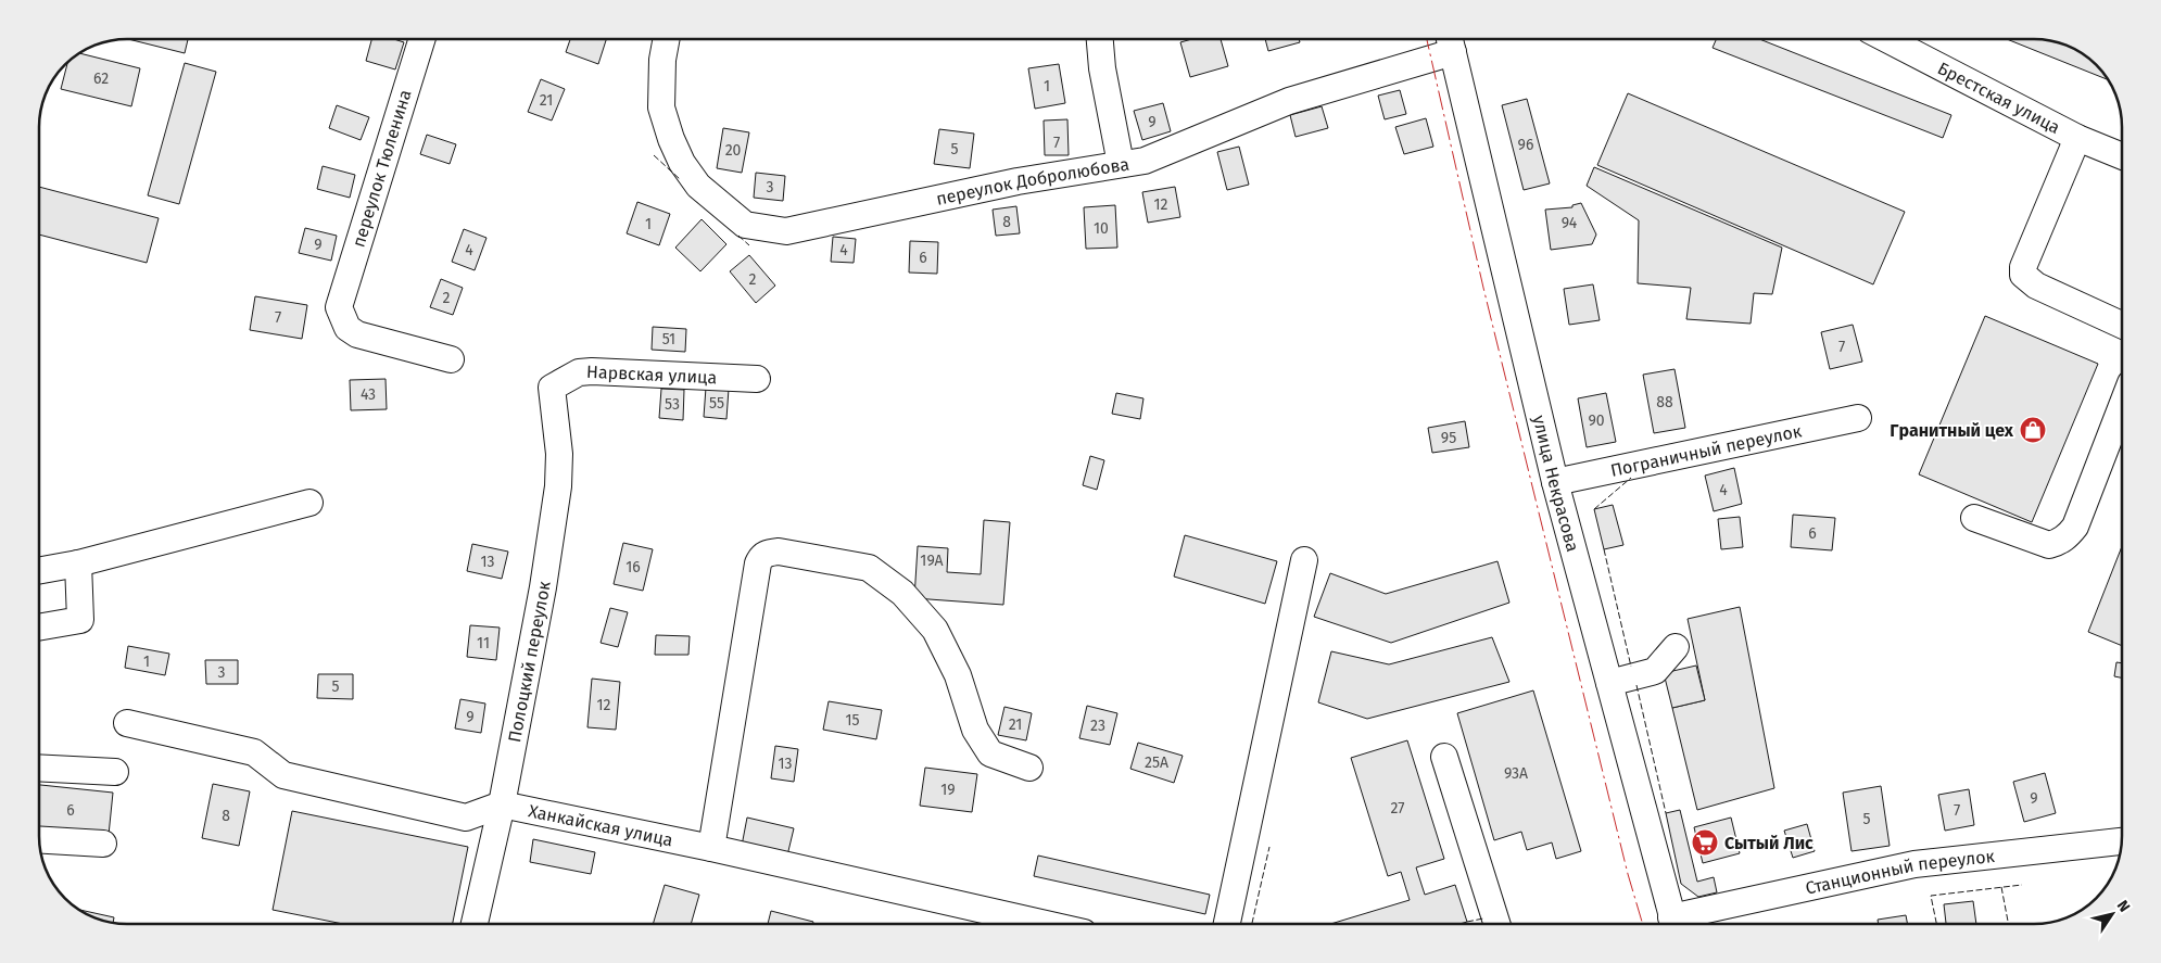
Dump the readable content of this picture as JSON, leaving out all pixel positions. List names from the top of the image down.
{
  "streets": {
    "street": [
      "Брестская улица",
      "переулок Тюленина",
      "переулок Добролюбова",
      "Нарвская улица",
      "Пограничный переулок",
      "улица Некрасова",
      "Полоцкий переулок",
      "Ханкайская улица",
      "Станционный переулок"
    ]
  },
  "crossings": [
    ["переулок Добролюбова", "улица Некрасова"],
    ["Нарвская улица", "Полоцкий переулок"],
    ["Пограничный переулок", "улица Некрасова"],
    ["Полоцкий переулок", "Ханкайская улица"]
  ],
  "places": {
    "shop": ["Гранитный цех"],
    "supermarket": ["Сытый Лис"]
  },
  "house_numbers": [
    "62",
    "1",
    "21",
    "9",
    "7",
    "96",
    "5",
    "20",
    "3",
    "12",
    "8",
    "94",
    "1",
    "10",
    "9",
    "4",
    "4",
    "6",
    "2",
    "2",
    "7",
    "51",
    "7",
    "43",
    "88",
    "55",
    "53",
    "90",
    "95",
    "4",
    "6",
    "19А",
    "13",
    "16",
    "11",
    "1",
    "3",
    "5",
    "12",
    "9",
    "15",
    "21",
    "23",
    "25А",
    "13",
    "93А",
    "19",
    "9",
    "27",
    "6",
    "7",
    "8",
    "5"
  ],
  "north": "top right"
}
